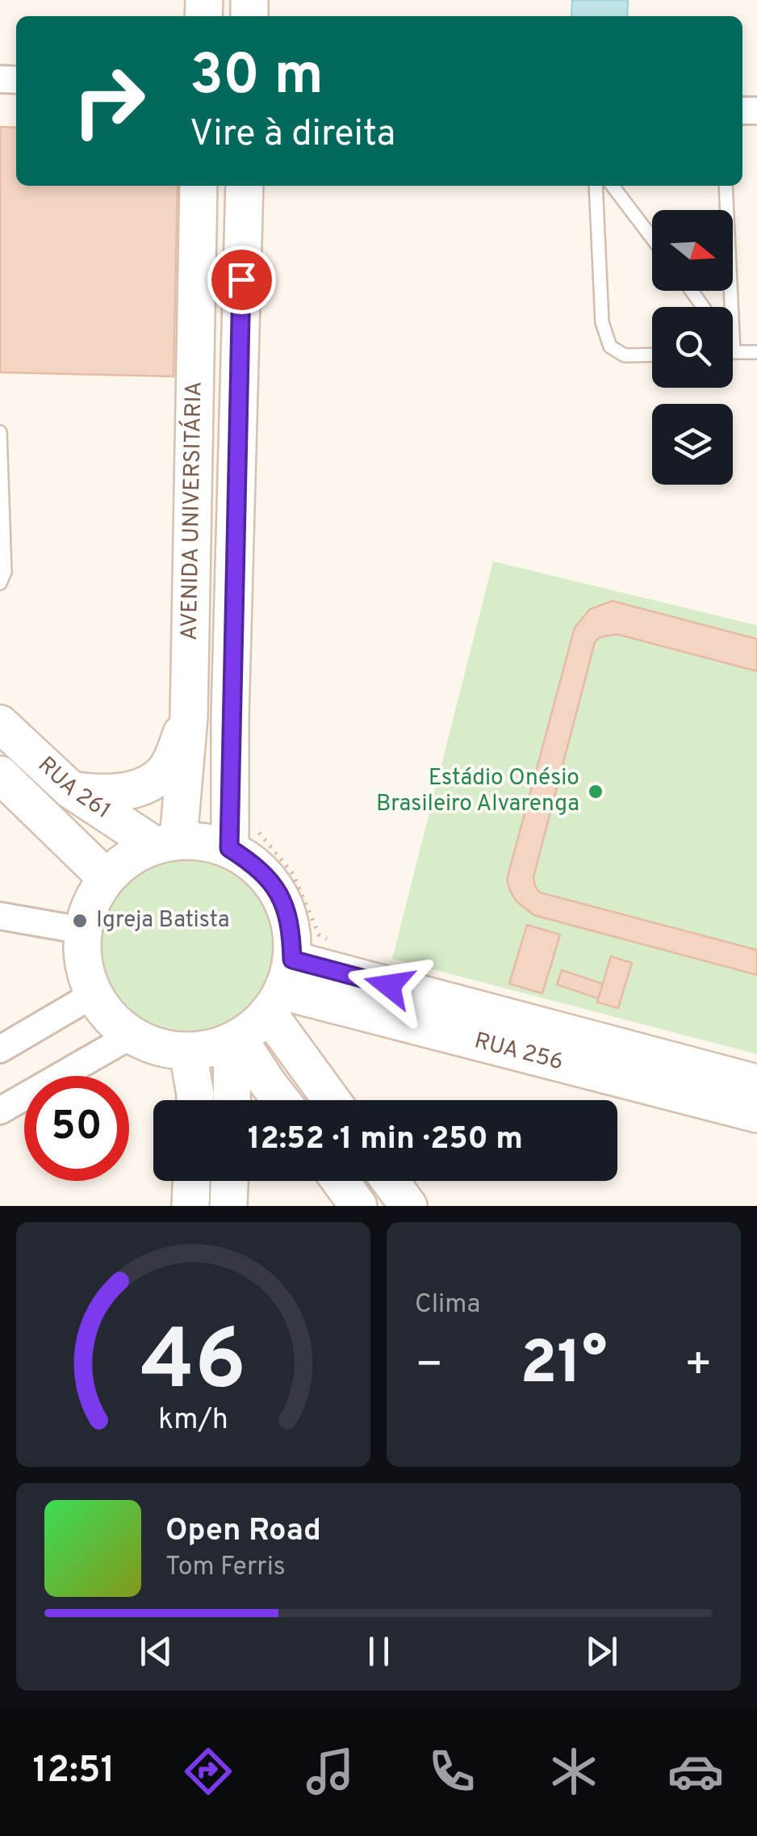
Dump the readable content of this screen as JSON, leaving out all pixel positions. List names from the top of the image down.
{
  "streets": {
    "main road": ["AVENIDA UNIVERSITÁRIA", "RUA 261", "RUA 256"]
  },
  "crossings": [
    ["AVENIDA UNIVERSITÁRIA", "RUA 261"],
    ["AVENIDA UNIVERSITÁRIA", "RUA 256"],
    ["RUA 261", "RUA 256"]
  ],
  "places": ["Estádio Onésio Brasileiro Alvarenga", "Igreja Batista"],
  "north": "right",
  "page": {
    "turn": ["30 m", "Vire à direita"],
    "limit": "50",
    "trip": "12:52 · 1 min · 250 m",
    "tile": "Clima",
    "heat": ["−", "21°", "+"],
    "song": ["Open Road", "Tom Ferris"],
    "tabs": "12:51",
    "gauge": ["46", "km/h"]
  }
}
